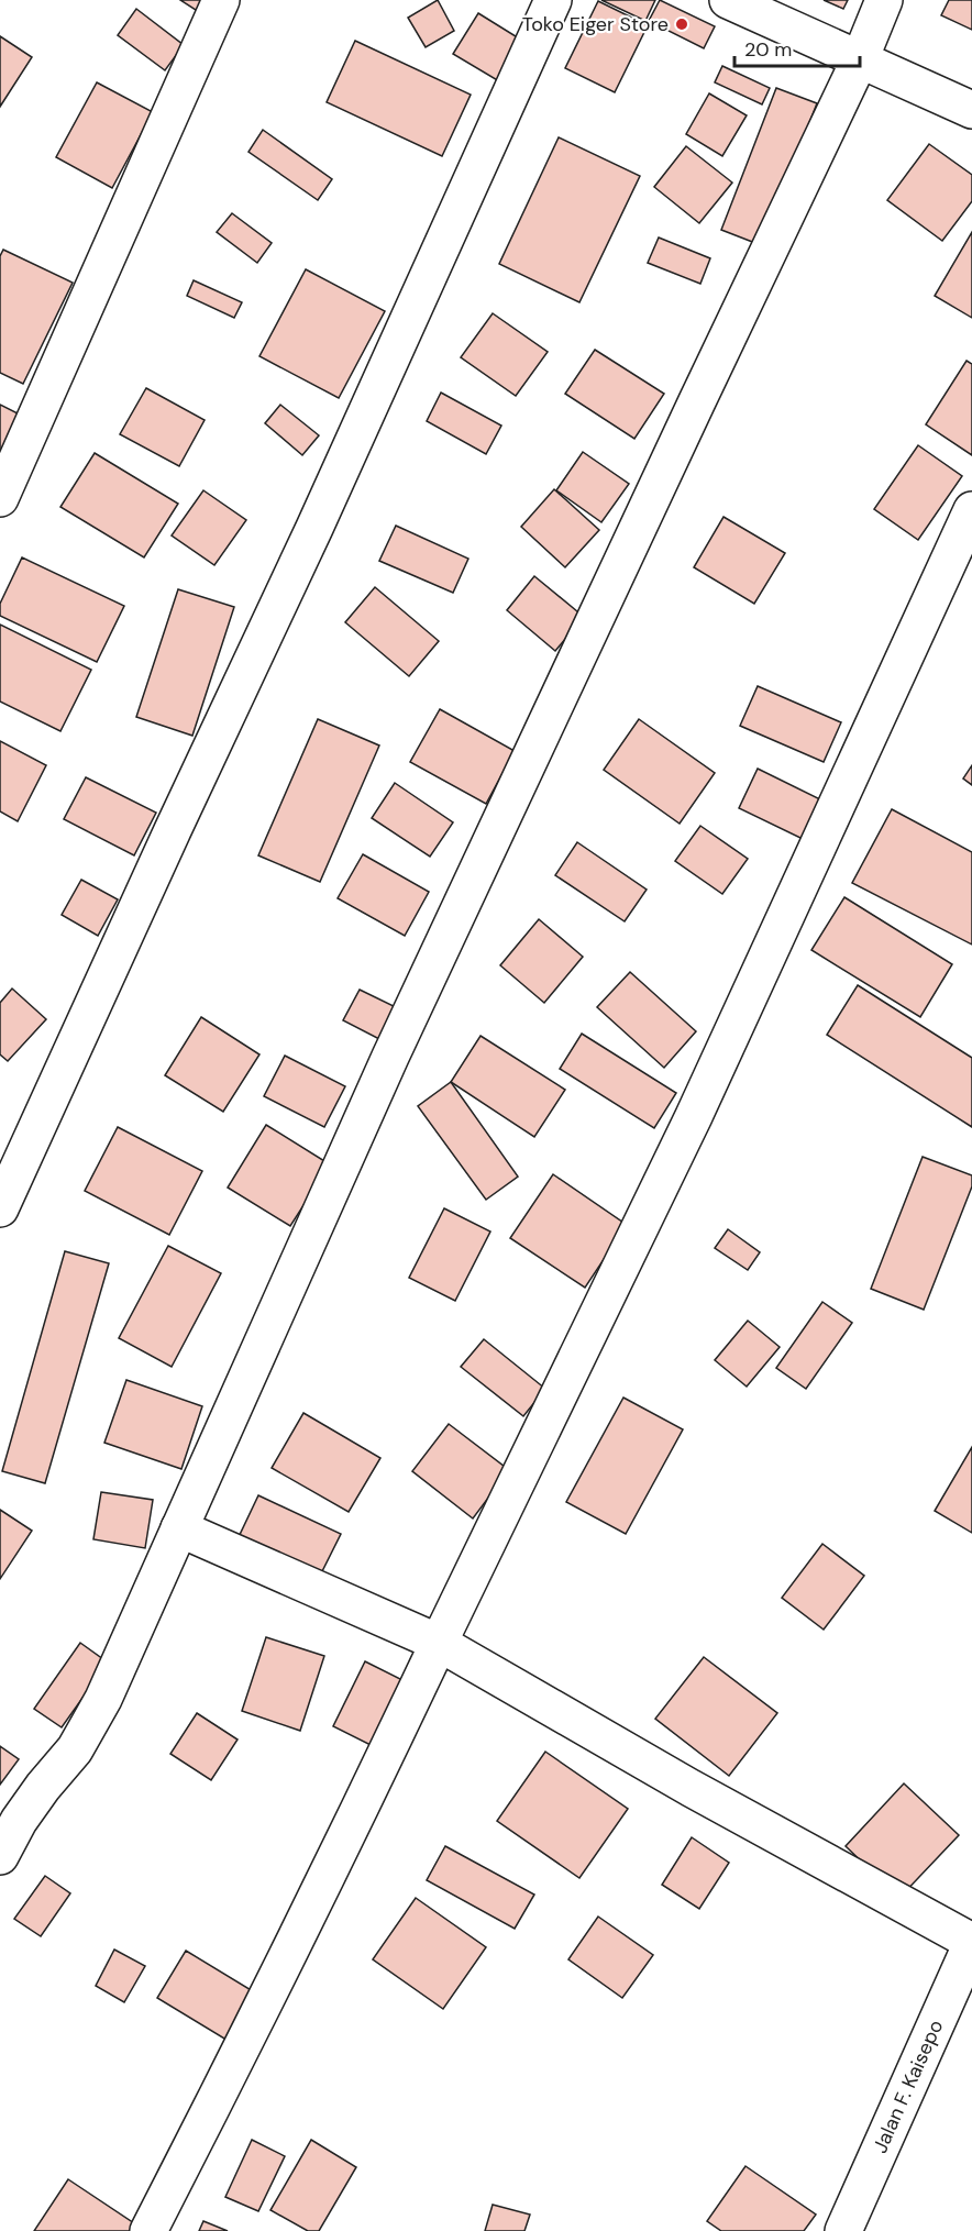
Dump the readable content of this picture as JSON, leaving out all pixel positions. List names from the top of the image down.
{
  "streets": {
    "street": ["Jalan F. Kaisepo"]
  },
  "places": ["Toko Eiger Store"],
  "scale_bar": "20 m"
}
